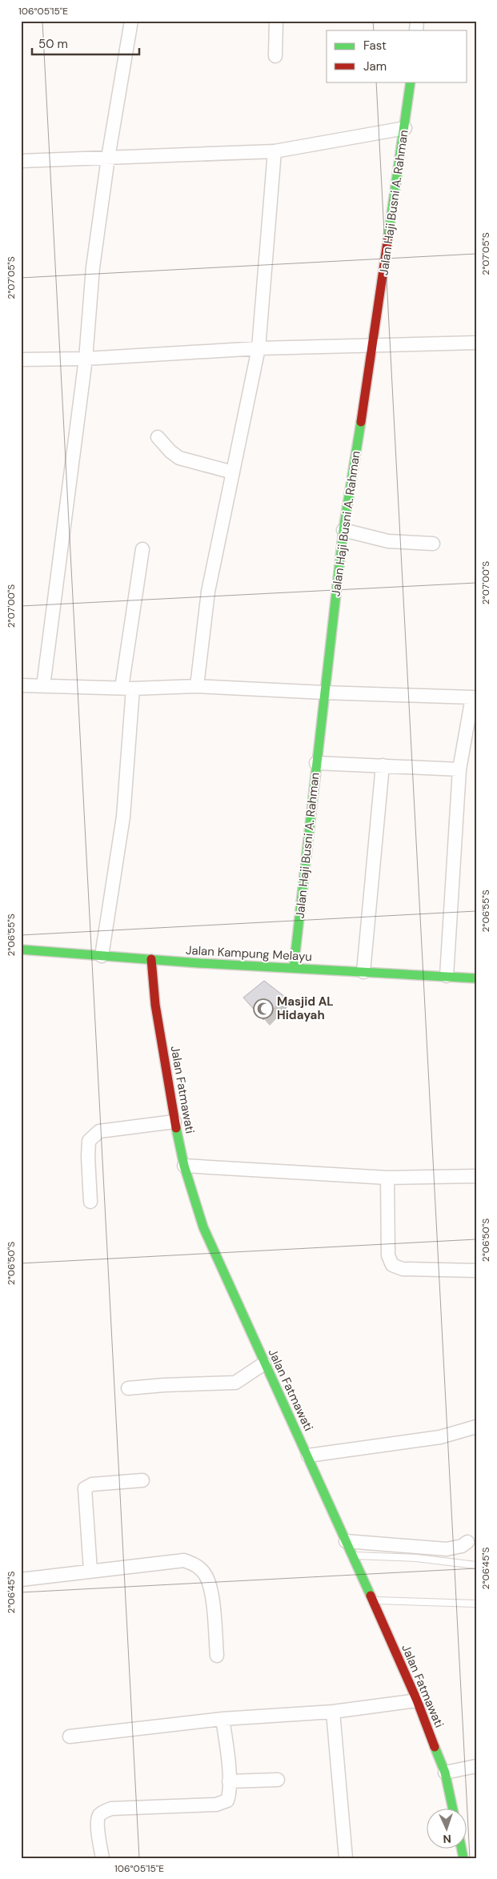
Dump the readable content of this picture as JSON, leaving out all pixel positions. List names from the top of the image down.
{
  "streets": {
    "street": ["Jalan Haji Busni A. Rahman", "Jalan Kampung Melayu", "Jalan Fatmawati"]
  },
  "crossings": [
    ["Jalan Haji Busni A. Rahman", "Jalan Kampung Melayu"],
    ["Jalan Kampung Melayu", "Jalan Fatmawati"]
  ],
  "places": {
    "mosque": ["Masjid AL Hidayah"]
  },
  "legend": ["Fast", "Jam"],
  "scale_bar": "50 m",
  "north": "bottom",
  "coordinates": [
    "106°05'15\"E",
    "2°07'05\"S",
    "2°07'00\"S",
    "2°06'55\"S",
    "2°06'50\"S",
    "2°06'45\"S"
  ]
}
